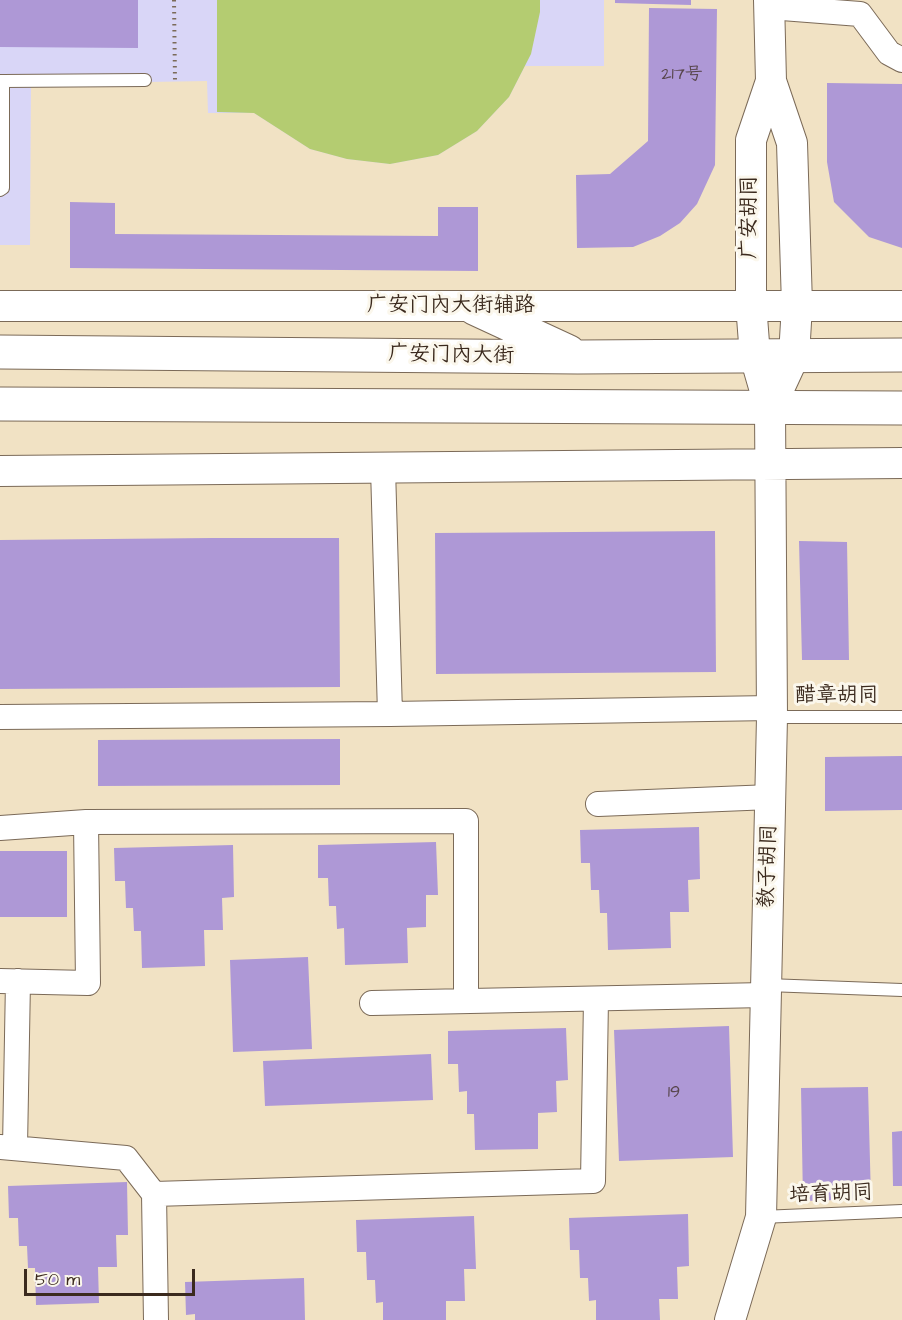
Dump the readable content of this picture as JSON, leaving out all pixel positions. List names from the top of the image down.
{
  "streets": {
    "main road": ["广安门内大街"],
    "street": ["广安胡同", "广安门内大街辅路", "教子胡同"],
    "lane": ["醋章胡同", "培育胡同"]
  },
  "crossings": [
    ["广安胡同", "广安门内大街辅路"],
    ["广安胡同", "广安门内大街"],
    ["广安胡同", "教子胡同"],
    ["醋章胡同", "教子胡同"],
    ["教子胡同", "培育胡同"]
  ],
  "house_numbers": ["217号", "19"],
  "scale_bar": "50 m"
}
